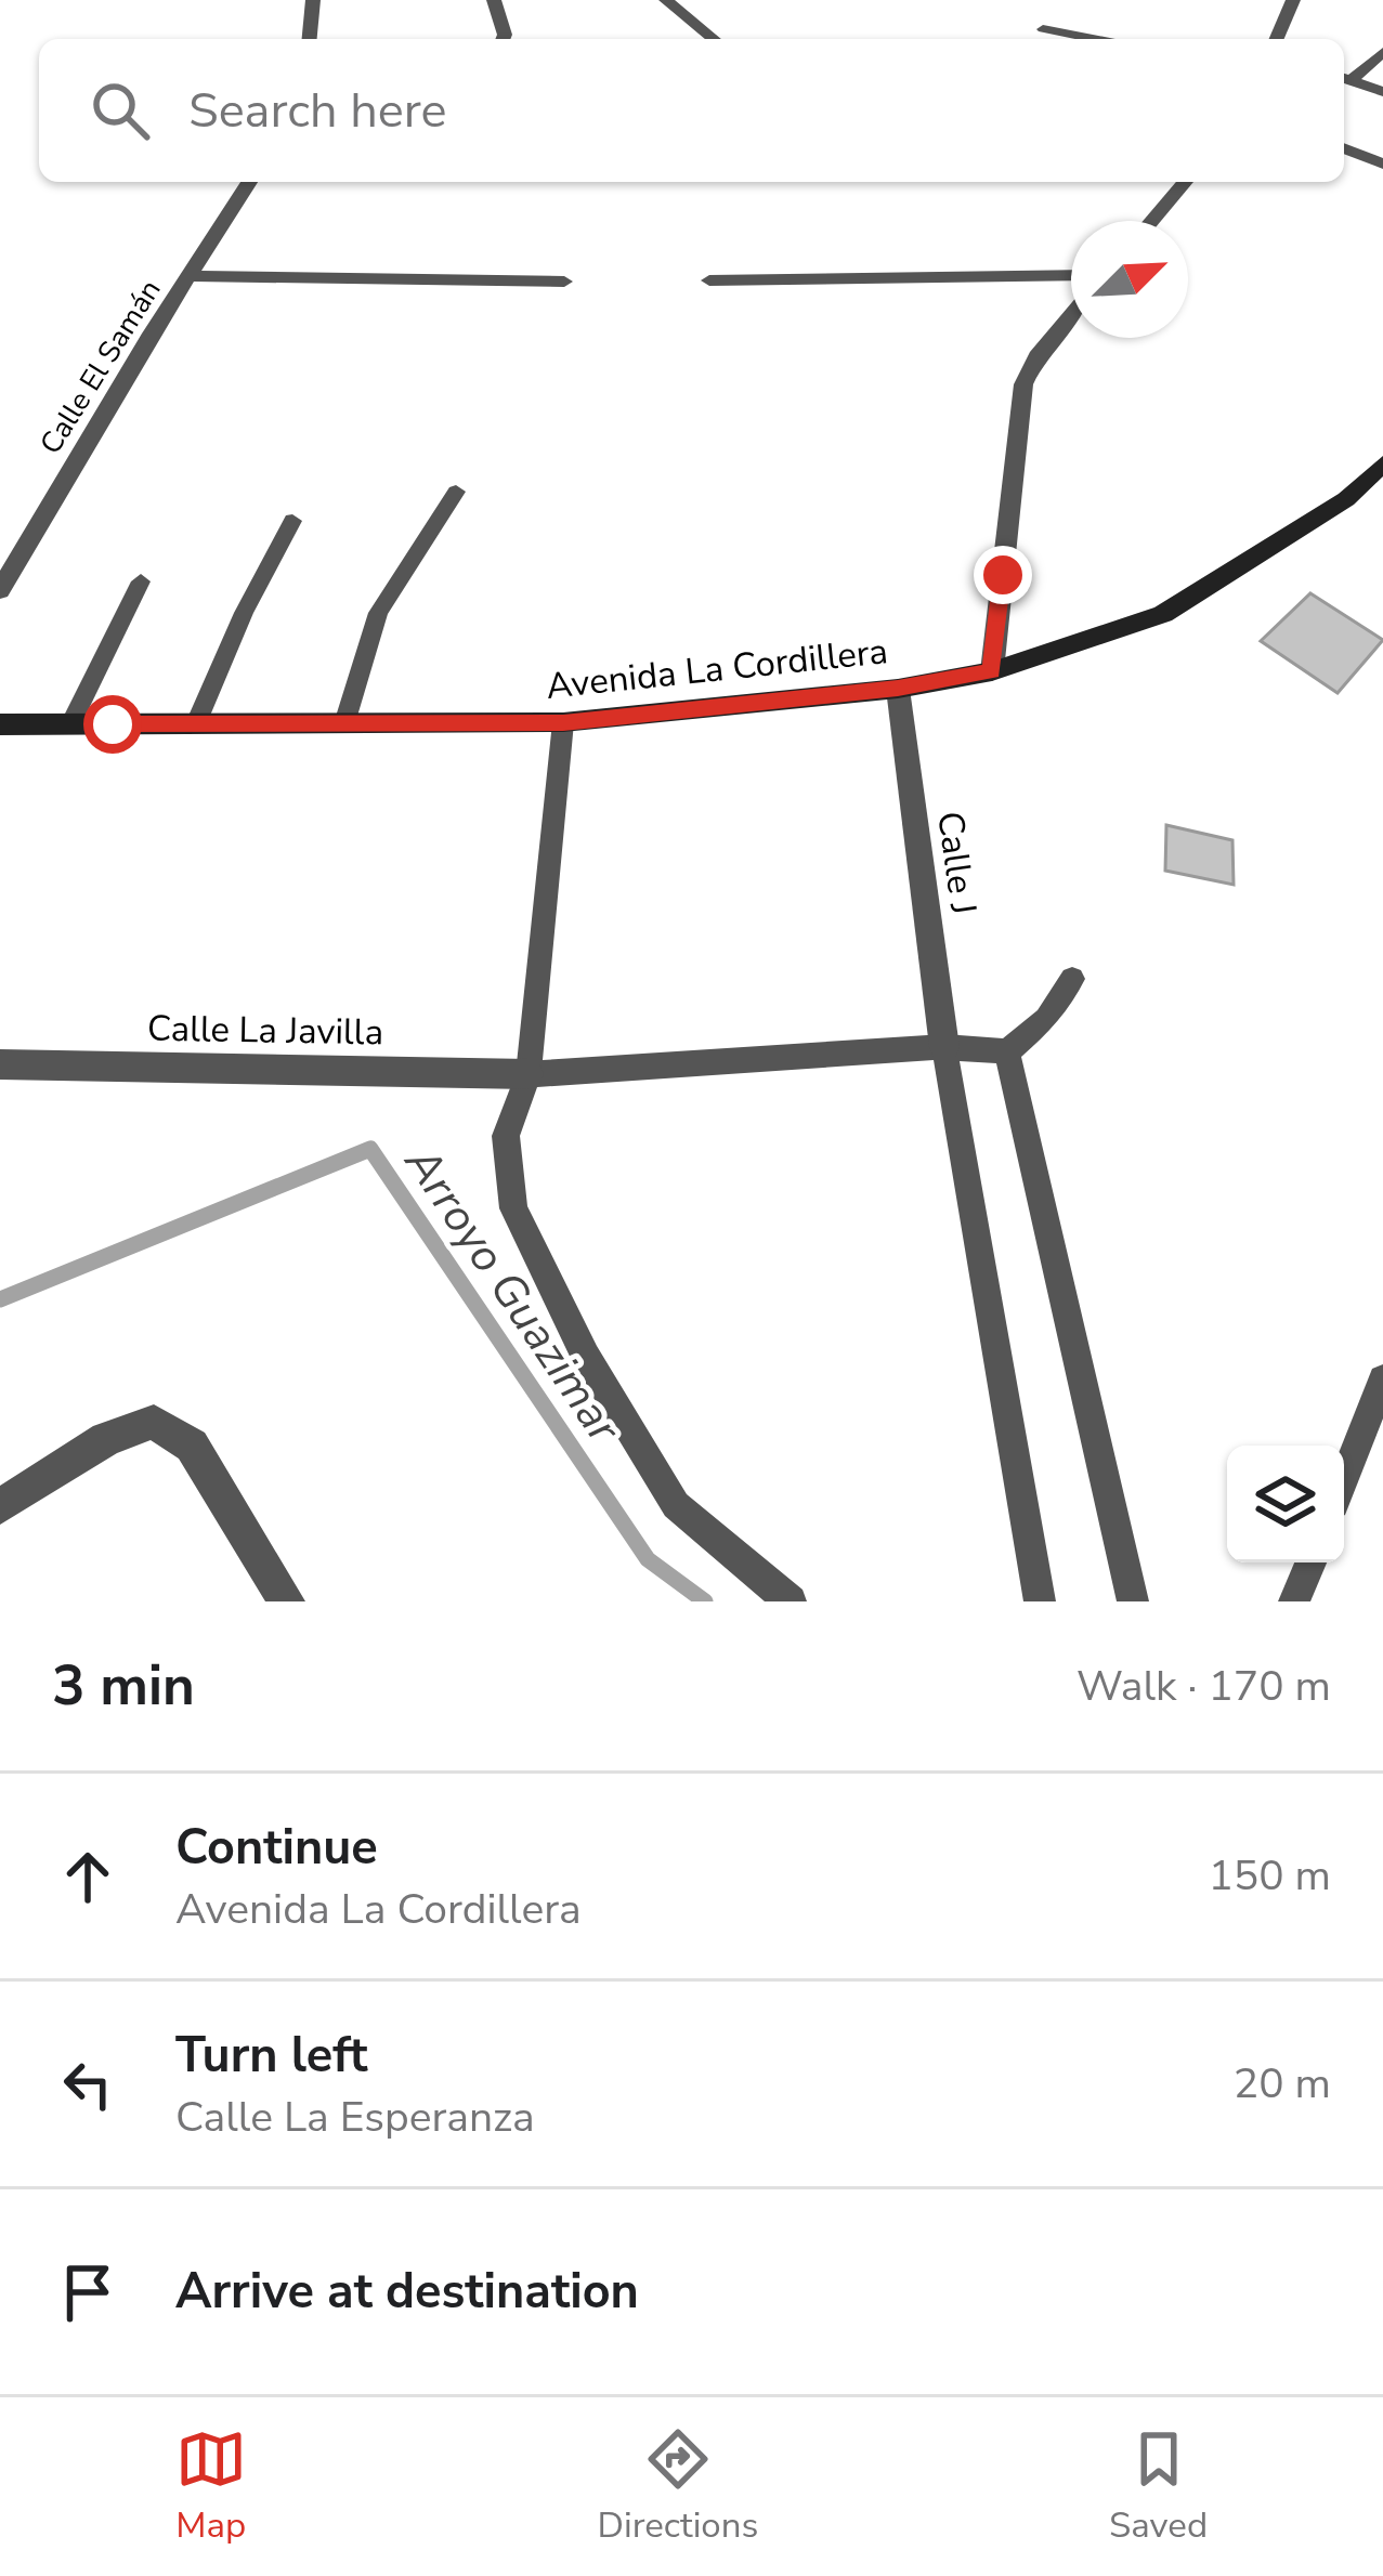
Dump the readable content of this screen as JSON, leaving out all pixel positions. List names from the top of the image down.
{
  "streets": {
    "main road": ["Avenida La Cordillera"],
    "street": ["Calle El Samán", "Calle J", "Calle La Javilla"]
  },
  "crossings": [
    ["Avenida La Cordillera", "Calle J"]
  ],
  "water": ["Arroyo Guazimar"],
  "north": "top right",
  "page": {
    "search": "Search here",
    "heading": ["3 min", "Walk · 170 m"],
    "list": [
      ["Continue", "Avenida La Cordillera", "150 m"],
      ["Turn left", "Calle La Esperanza", "20 m"],
      "Arrive at destination"
    ],
    "nav": ["Map", "Directions", "Saved"]
  }
}
